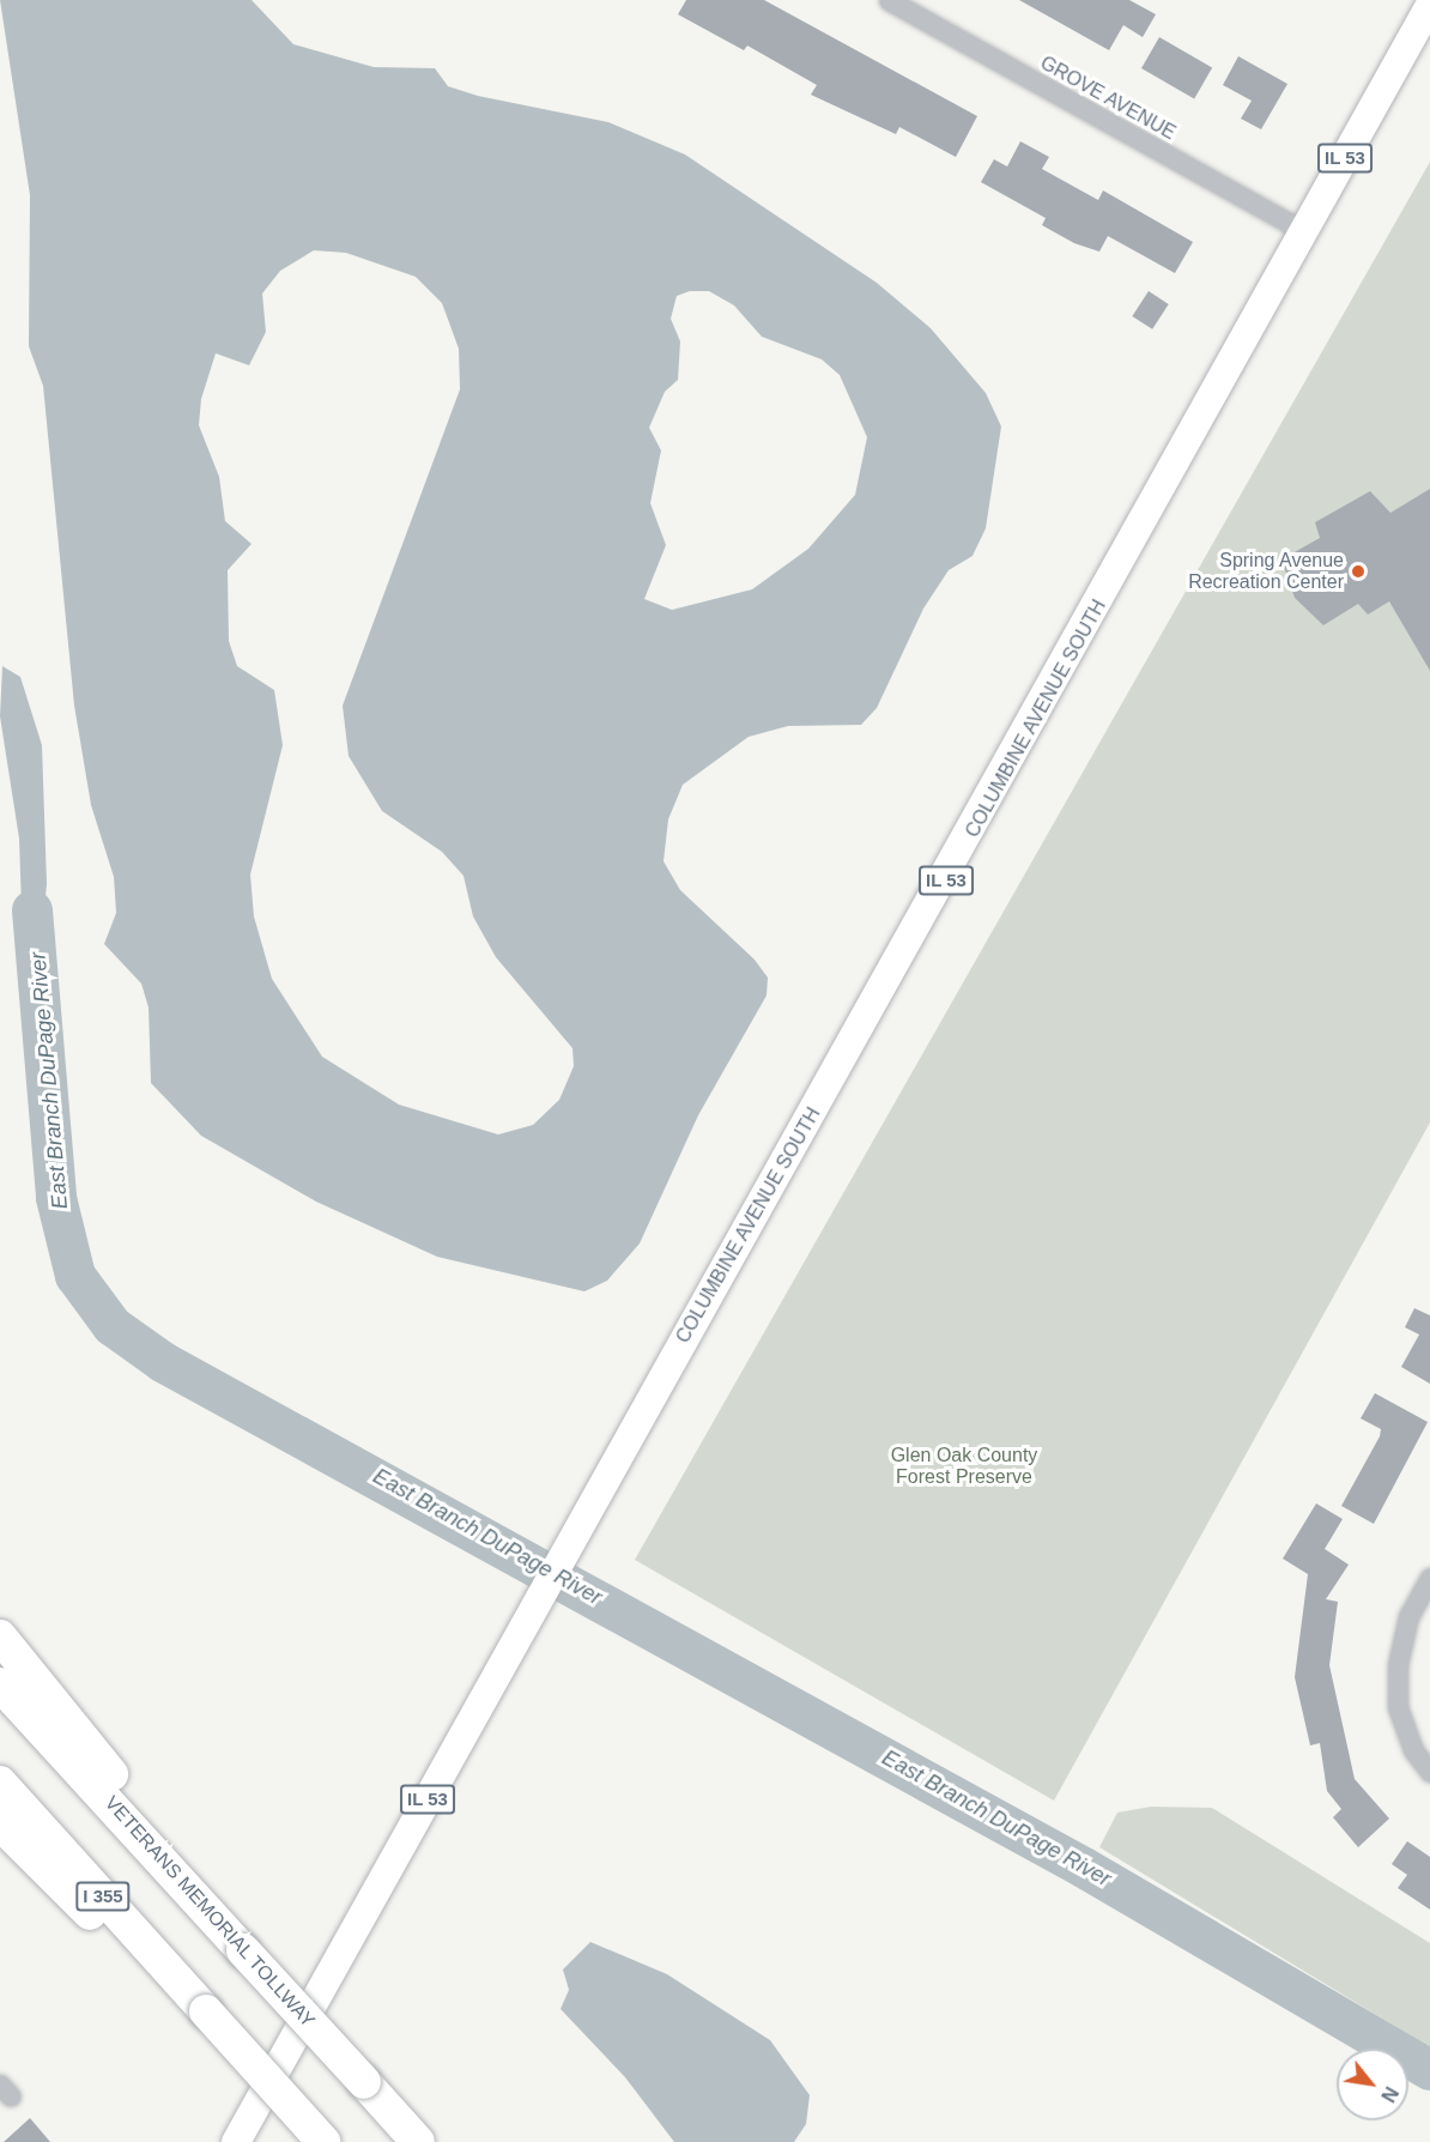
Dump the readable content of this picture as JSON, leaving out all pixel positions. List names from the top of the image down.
{
  "streets": {
    "highway": ["I 355", "VETERANS MEMORIAL TOLLWAY"],
    "main road": ["IL 53", "COLUMBINE AVENUE SOUTH"],
    "street": ["GROVE AVENUE"]
  },
  "crossings": [
    ["GROVE AVENUE", "COLUMBINE AVENUE SOUTH"]
  ],
  "water": ["East Branch DuPage River"],
  "parks": ["Glen Oak County Forest Preserve"],
  "places": ["Spring Avenue Recreation Center"],
  "north": "bottom right"
}
